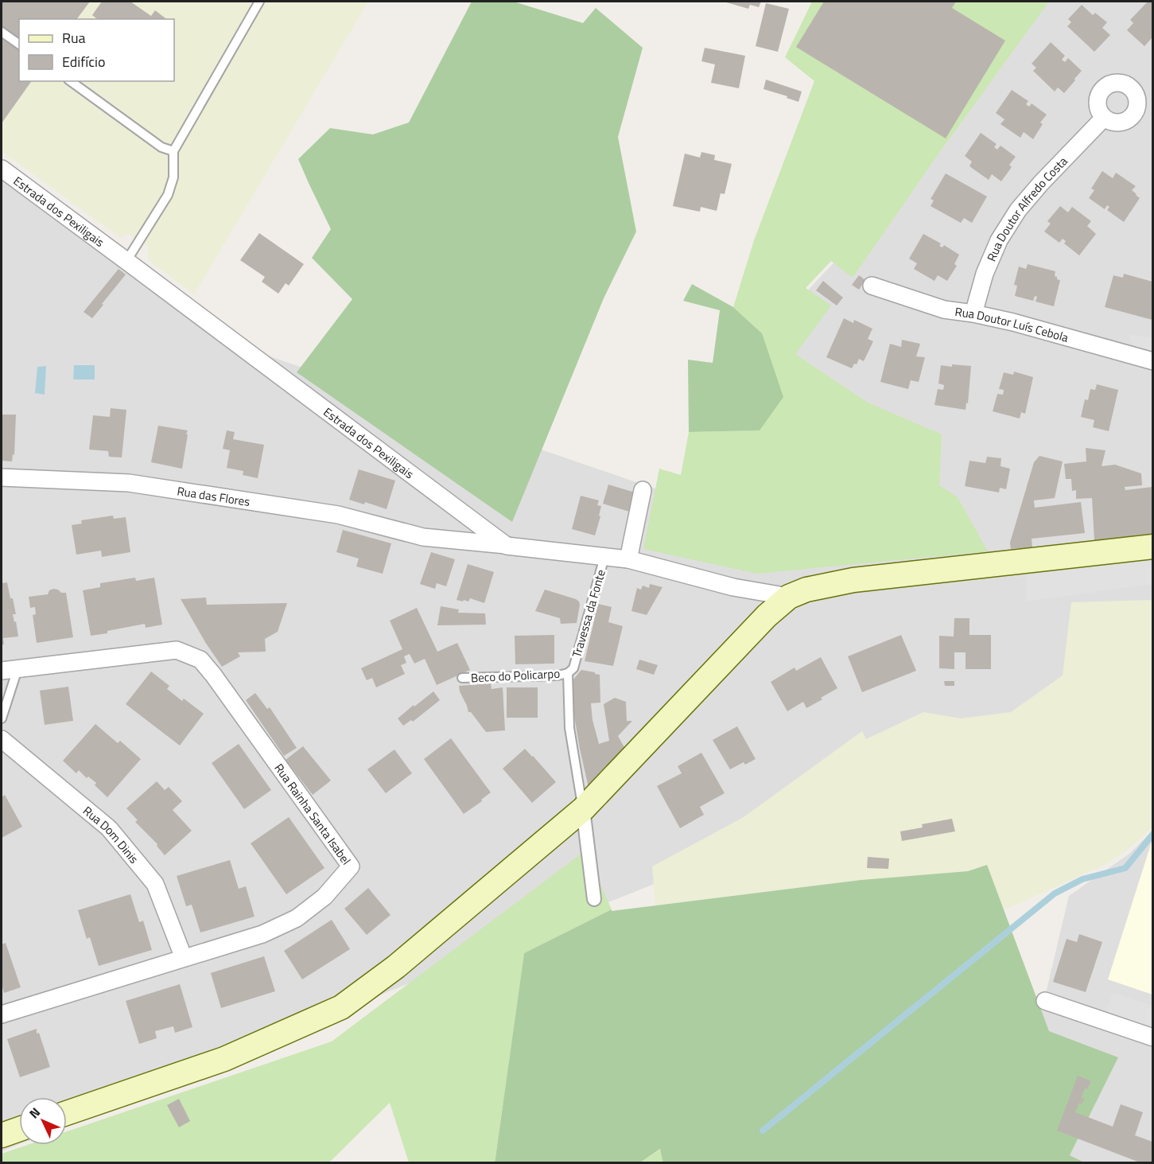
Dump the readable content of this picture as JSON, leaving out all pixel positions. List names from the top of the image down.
{
  "streets": {
    "street": [
      "Rua Doutor Alfredo Costa",
      "Estrada dos Pexiligais",
      "Rua Doutor Luís Cebola",
      "Rua das Flores",
      "Rua Rainha Santa Isabel",
      "Rua Dom Dinis"
    ],
    "lane": ["Travessa da Fonte", "Beco do Policarpo"]
  },
  "crossings": [
    ["Rua Doutor Alfredo Costa", "Rua Doutor Luís Cebola"],
    ["Estrada dos Pexiligais", "Rua das Flores"],
    ["Travessa da Fonte", "Beco do Policarpo"],
    ["Rua Rainha Santa Isabel", "Rua Dom Dinis"]
  ],
  "legend": ["Rua", "Edifício"],
  "north": "top left"
}
